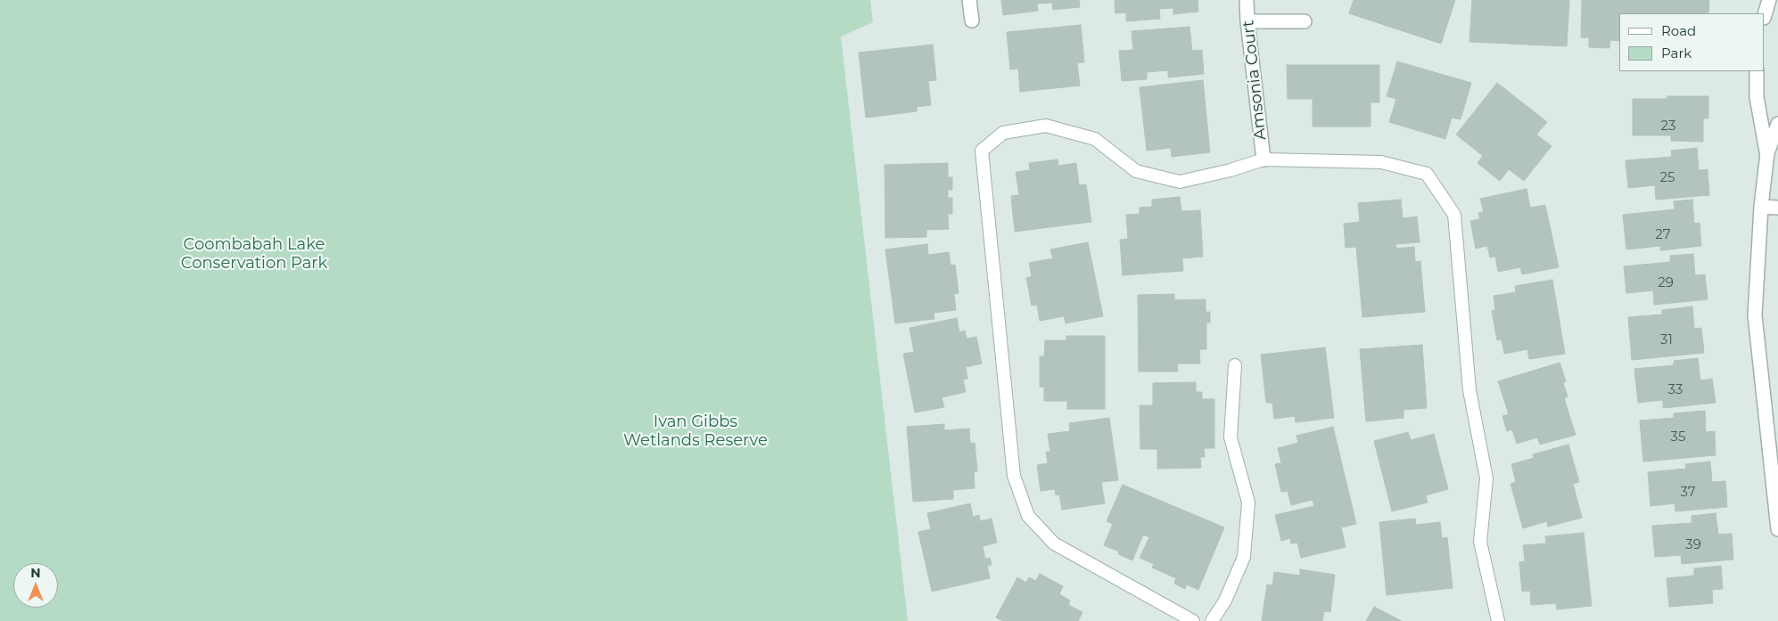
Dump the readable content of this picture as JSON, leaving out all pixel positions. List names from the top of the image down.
{
  "streets": {
    "street": ["Amsonia Court"]
  },
  "parks": ["Coombabah Lake Conservation Park", "Ivan Gibbs Wetlands Reserve"],
  "house_numbers": [
    "23",
    "25",
    "27",
    "29",
    "31",
    "33",
    "35",
    "37",
    "39"
  ],
  "legend": ["Road", "Park"],
  "north": "top"
}
